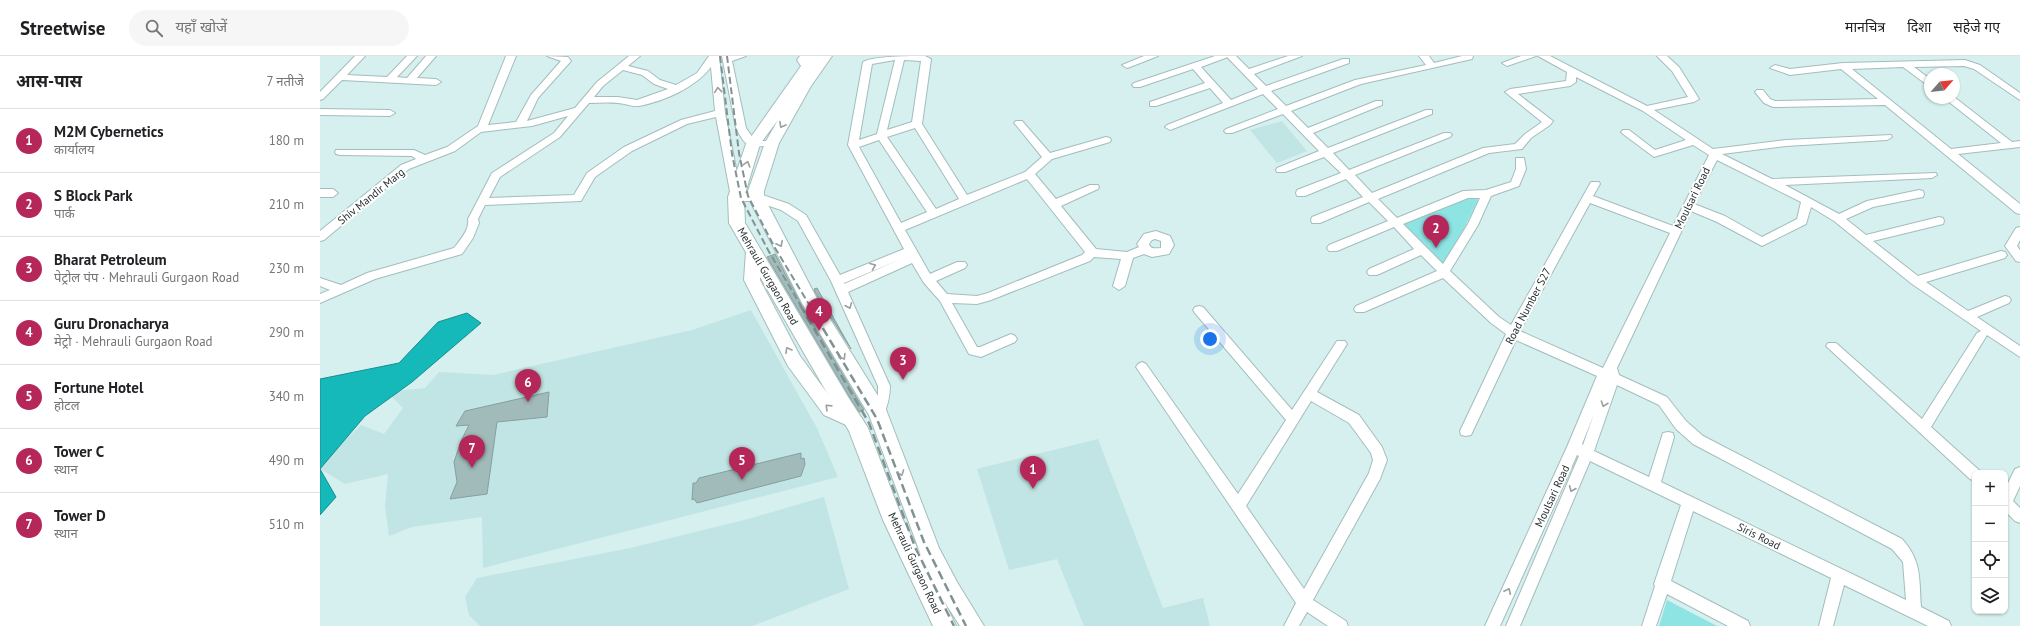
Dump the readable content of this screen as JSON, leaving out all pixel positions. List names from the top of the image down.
{
  "streets": {
    "highway": ["Mehrauli Gurgaon Road"],
    "street": [
      "Shiv Mandir Marg",
      "Moulsari Road",
      "Road Number S27",
      "Siris Road"
    ]
  },
  "crossings": [
    ["Moulsari Road", "Siris Road"]
  ],
  "north": "top right",
  "page": {
    "header": "Streetwise",
    "search": "यहाँ खोजें",
    "nav": ["मानचित्र", "दिशा", "सहेजे गए"],
    "heading": ["आस-पास", "7 नतीजे"],
    "list": [
      {
        "mark": "1",
        "name": "M2M Cybernetics",
        "note": "कार्यालय",
        "value": "180 m"
      },
      {
        "mark": "2",
        "name": "S Block Park",
        "note": "पार्क",
        "value": "210 m"
      },
      {
        "mark": "3",
        "name": "Bharat Petroleum",
        "note": "पेट्रोल पंप · Mehrauli Gurgaon Road",
        "value": "230 m"
      },
      {
        "mark": "4",
        "name": "Guru Dronacharya",
        "note": "मेट्रो · Mehrauli Gurgaon Road",
        "value": "290 m"
      },
      {
        "mark": "5",
        "name": "Fortune Hotel",
        "note": "होटल",
        "value": "340 m"
      },
      {
        "mark": "6",
        "name": "Tower C",
        "note": "स्थान",
        "value": "490 m"
      },
      {
        "mark": "7",
        "name": "Tower D",
        "note": "स्थान",
        "value": "510 m"
      }
    ],
    "pins": [
      "2",
      "4",
      "3",
      "6",
      "7",
      "5",
      "1"
    ],
    "map_buttons": ["+", "−"]
  }
}
